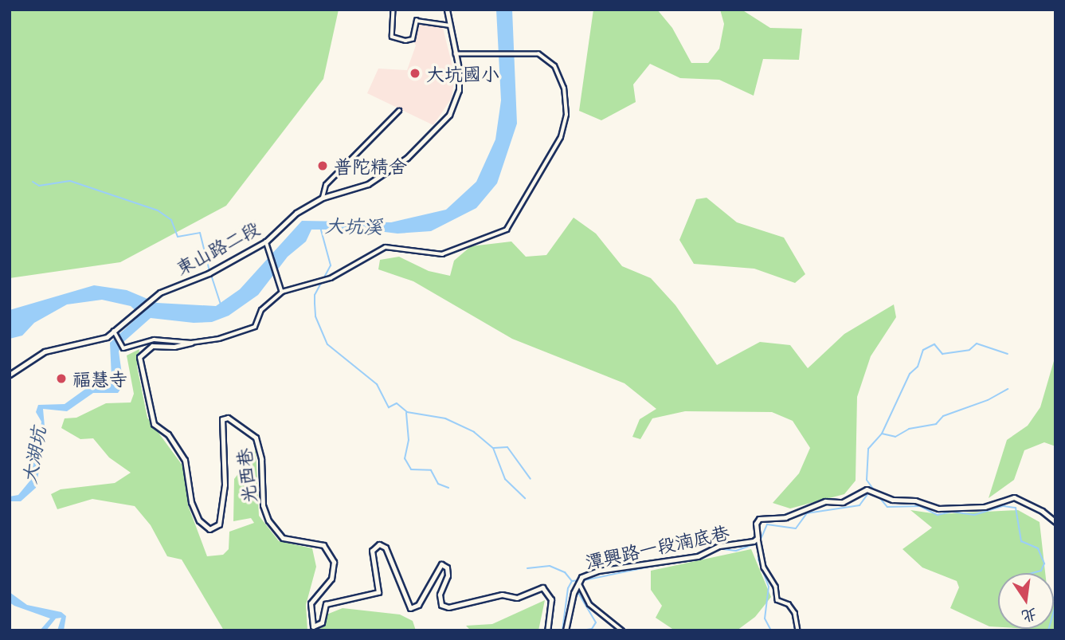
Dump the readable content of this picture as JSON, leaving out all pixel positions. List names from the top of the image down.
{
  "streets": {
    "street": ["東山路二段", "光西巷", "潭興路一段湳底巷"]
  },
  "crossings": [
    ["東山路二段", "光西巷"]
  ],
  "water": ["大坑溪", "大湖坑"],
  "places": ["大坑國小", "普陀精舍", "福慧寺"],
  "north": "bottom"
}
